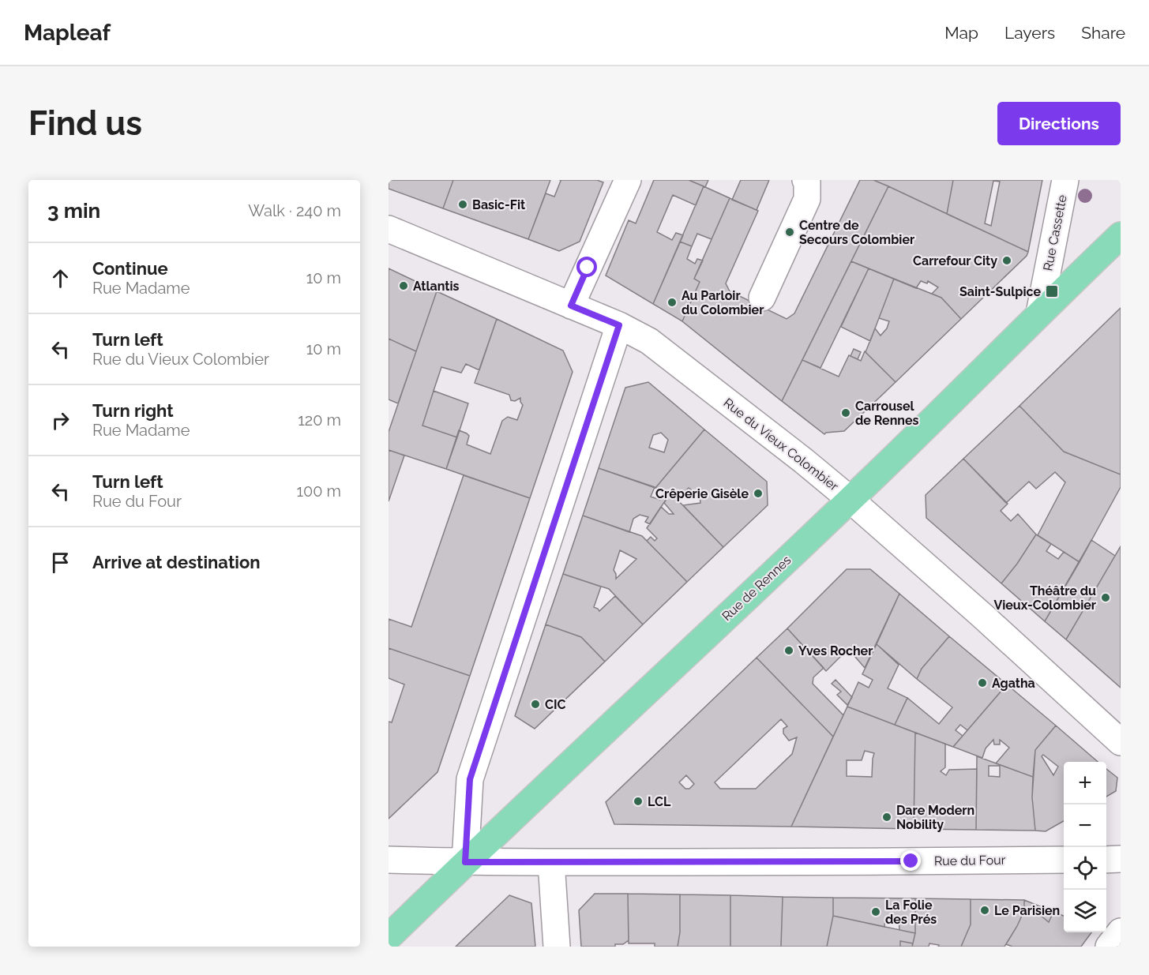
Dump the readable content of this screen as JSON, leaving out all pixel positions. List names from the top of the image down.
{
  "streets": {
    "main road": ["Rue de Rennes"],
    "street": ["Rue Cassette", "Rue du Vieux Colombier", "Rue du Four"]
  },
  "crossings": [
    ["Rue Cassette", "Rue de Rennes"],
    ["Rue du Vieux Colombier", "Rue de Rennes"],
    ["Rue de Rennes", "Rue du Four"]
  ],
  "places": {
    "other": [
      "Basic-Fit",
      "Centre de Secours Colombier",
      "Carrefour City",
      "Atlantis",
      "Au Parloir du Colombier",
      "Carrousel de Rennes",
      "Crêperie Gisèle",
      "Théâtre du Vieux-Colombier",
      "Yves Rocher",
      "Agatha",
      "CIC",
      "LCL",
      "Dare Modern Nobility",
      "Le Parisien",
      "La Folie des Prés"
    ],
    "transit": ["Saint-Sulpice"]
  },
  "page": {
    "header": "Mapleaf",
    "nav": ["Map", "Layers", "Share"],
    "buttons": "Directions",
    "title": "Find us",
    "heading": ["3 min", "Walk · 240 m"],
    "list": [
      ["Continue", "Rue Madame", "10 m"],
      ["Turn left", "Rue du Vieux Colombier", "10 m"],
      ["Turn right", "Rue Madame", "120 m"],
      ["Turn left", "Rue du Four", "100 m"],
      "Arrive at destination"
    ],
    "map_buttons": ["+", "−"]
  }
}
